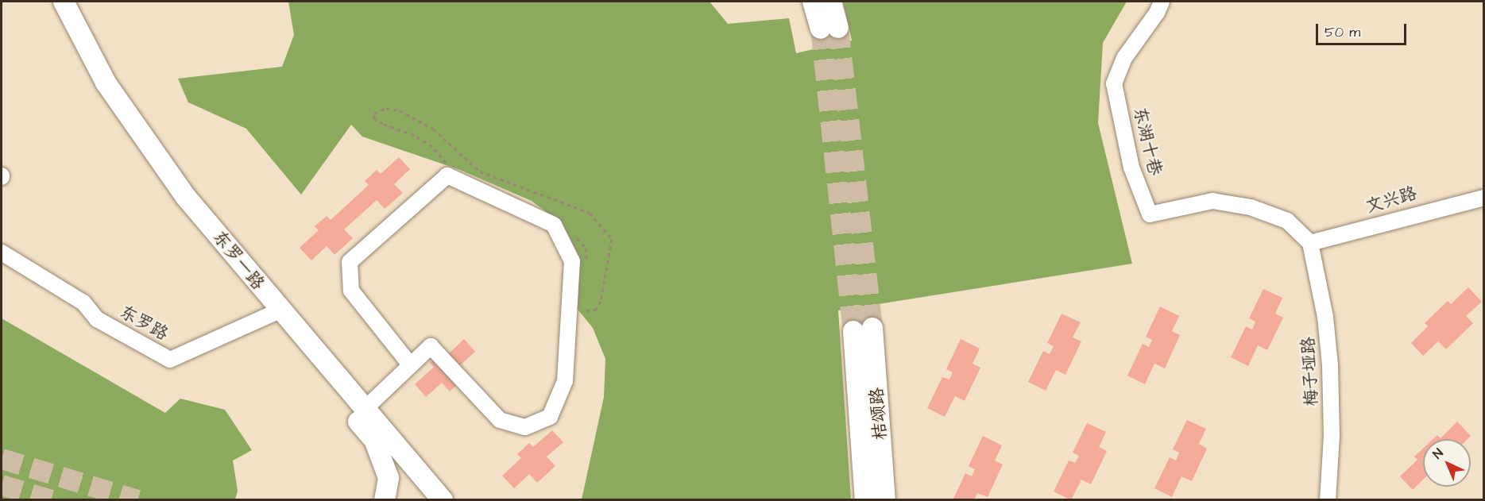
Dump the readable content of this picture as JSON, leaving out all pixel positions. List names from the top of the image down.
{
  "streets": {
    "main road": ["东罗一路", "桔颂路"],
    "street": [
      "东湖十巷",
      "文兴路",
      "东罗路",
      "梅子垭路"
    ]
  },
  "crossings": [
    ["东湖十巷", "文兴路"],
    ["东湖十巷", "梅子垭路"],
    ["文兴路", "梅子垭路"],
    ["东罗一路", "东罗路"]
  ],
  "scale_bar": "50 m",
  "north": "top left"
}
